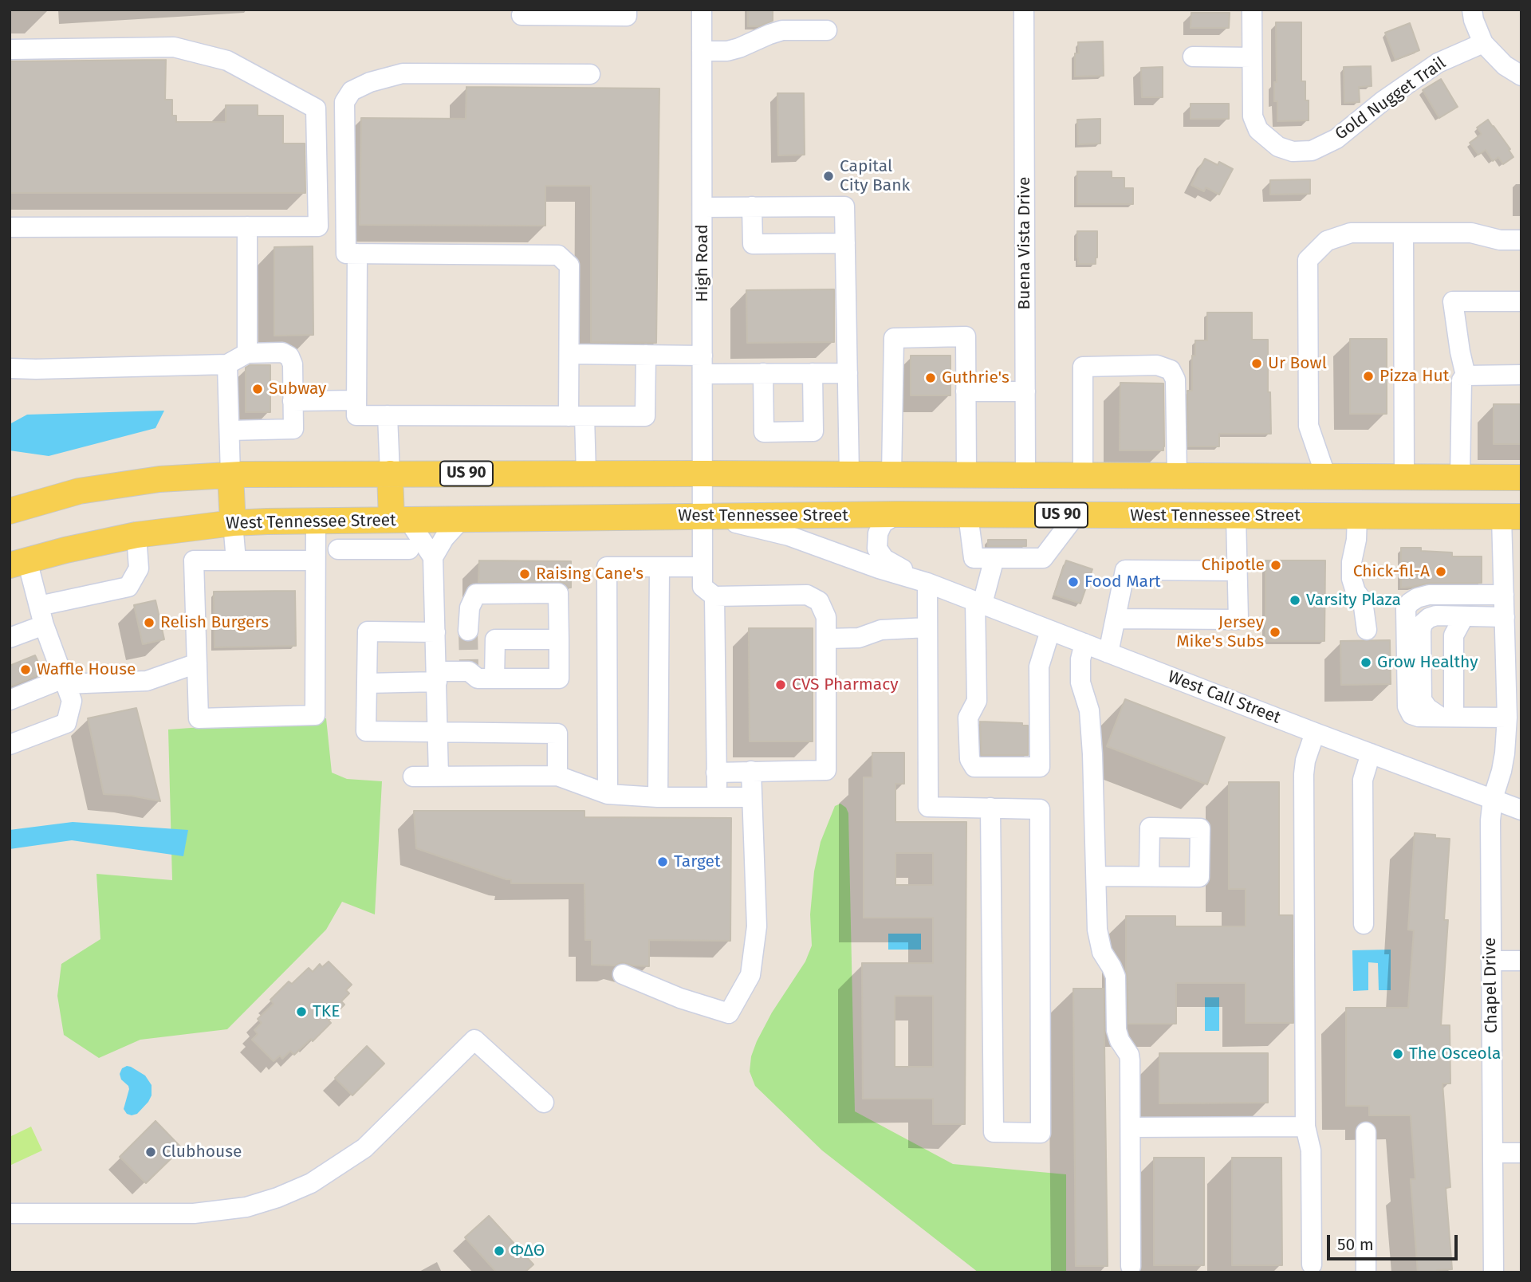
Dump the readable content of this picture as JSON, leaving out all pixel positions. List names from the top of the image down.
{
  "streets": {
    "main road": ["US 90", "West Tennessee Street"],
    "street": [
      "Gold Nugget Trail",
      "Buena Vista Drive",
      "High Road",
      "West Call Street",
      "Chapel Drive"
    ]
  },
  "crossings": [
    ["Buena Vista Drive", "US 90"],
    ["High Road", "US 90"],
    ["High Road", "West Tennessee Street"],
    ["High Road", "West Call Street"],
    ["West Tennessee Street", "West Call Street"],
    ["West Tennessee Street", "Chapel Drive"],
    ["West Call Street", "Chapel Drive"]
  ],
  "places": [
    "Capital City Bank",
    "Ur Bowl",
    "Pizza Hut",
    "Guthrie's",
    "Subway",
    "Chipotle",
    "Chick-fil-A",
    "Raising Cane's",
    "Food Mart",
    "Varsity Plaza",
    "Relish Burgers",
    "Jersey Mike's Subs",
    "Grow Healthy",
    "Waffle House",
    "CVS Pharmacy",
    "Target",
    "TKE",
    "The Osceola",
    "Clubhouse",
    "ΦΔΘ"
  ],
  "scale_bar": "50 m"
}
